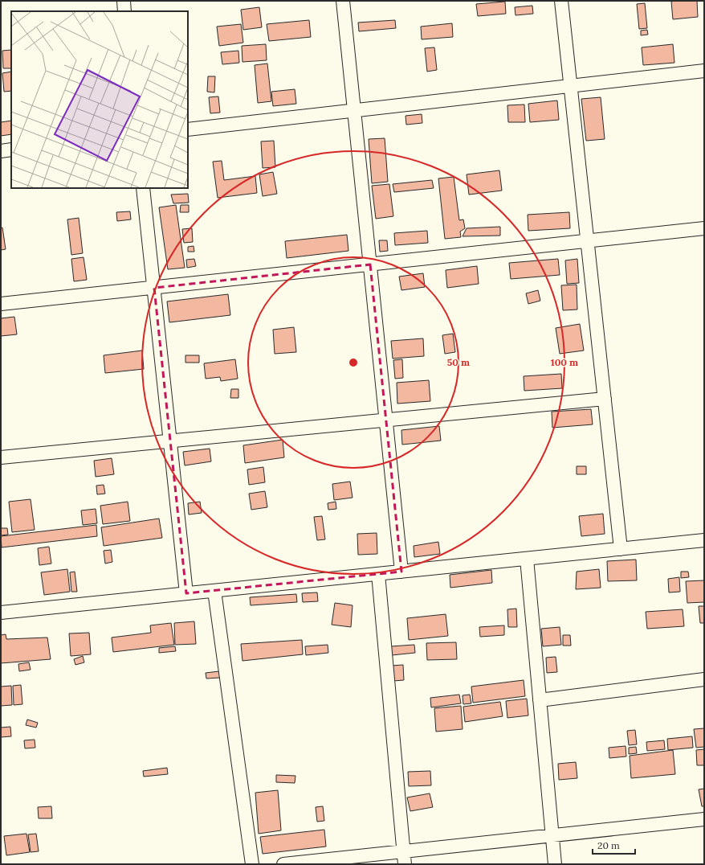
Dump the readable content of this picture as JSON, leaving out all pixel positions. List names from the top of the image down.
{
  "scale_bar": "20 m",
  "rings": ["50 m", "100 m"]
}
